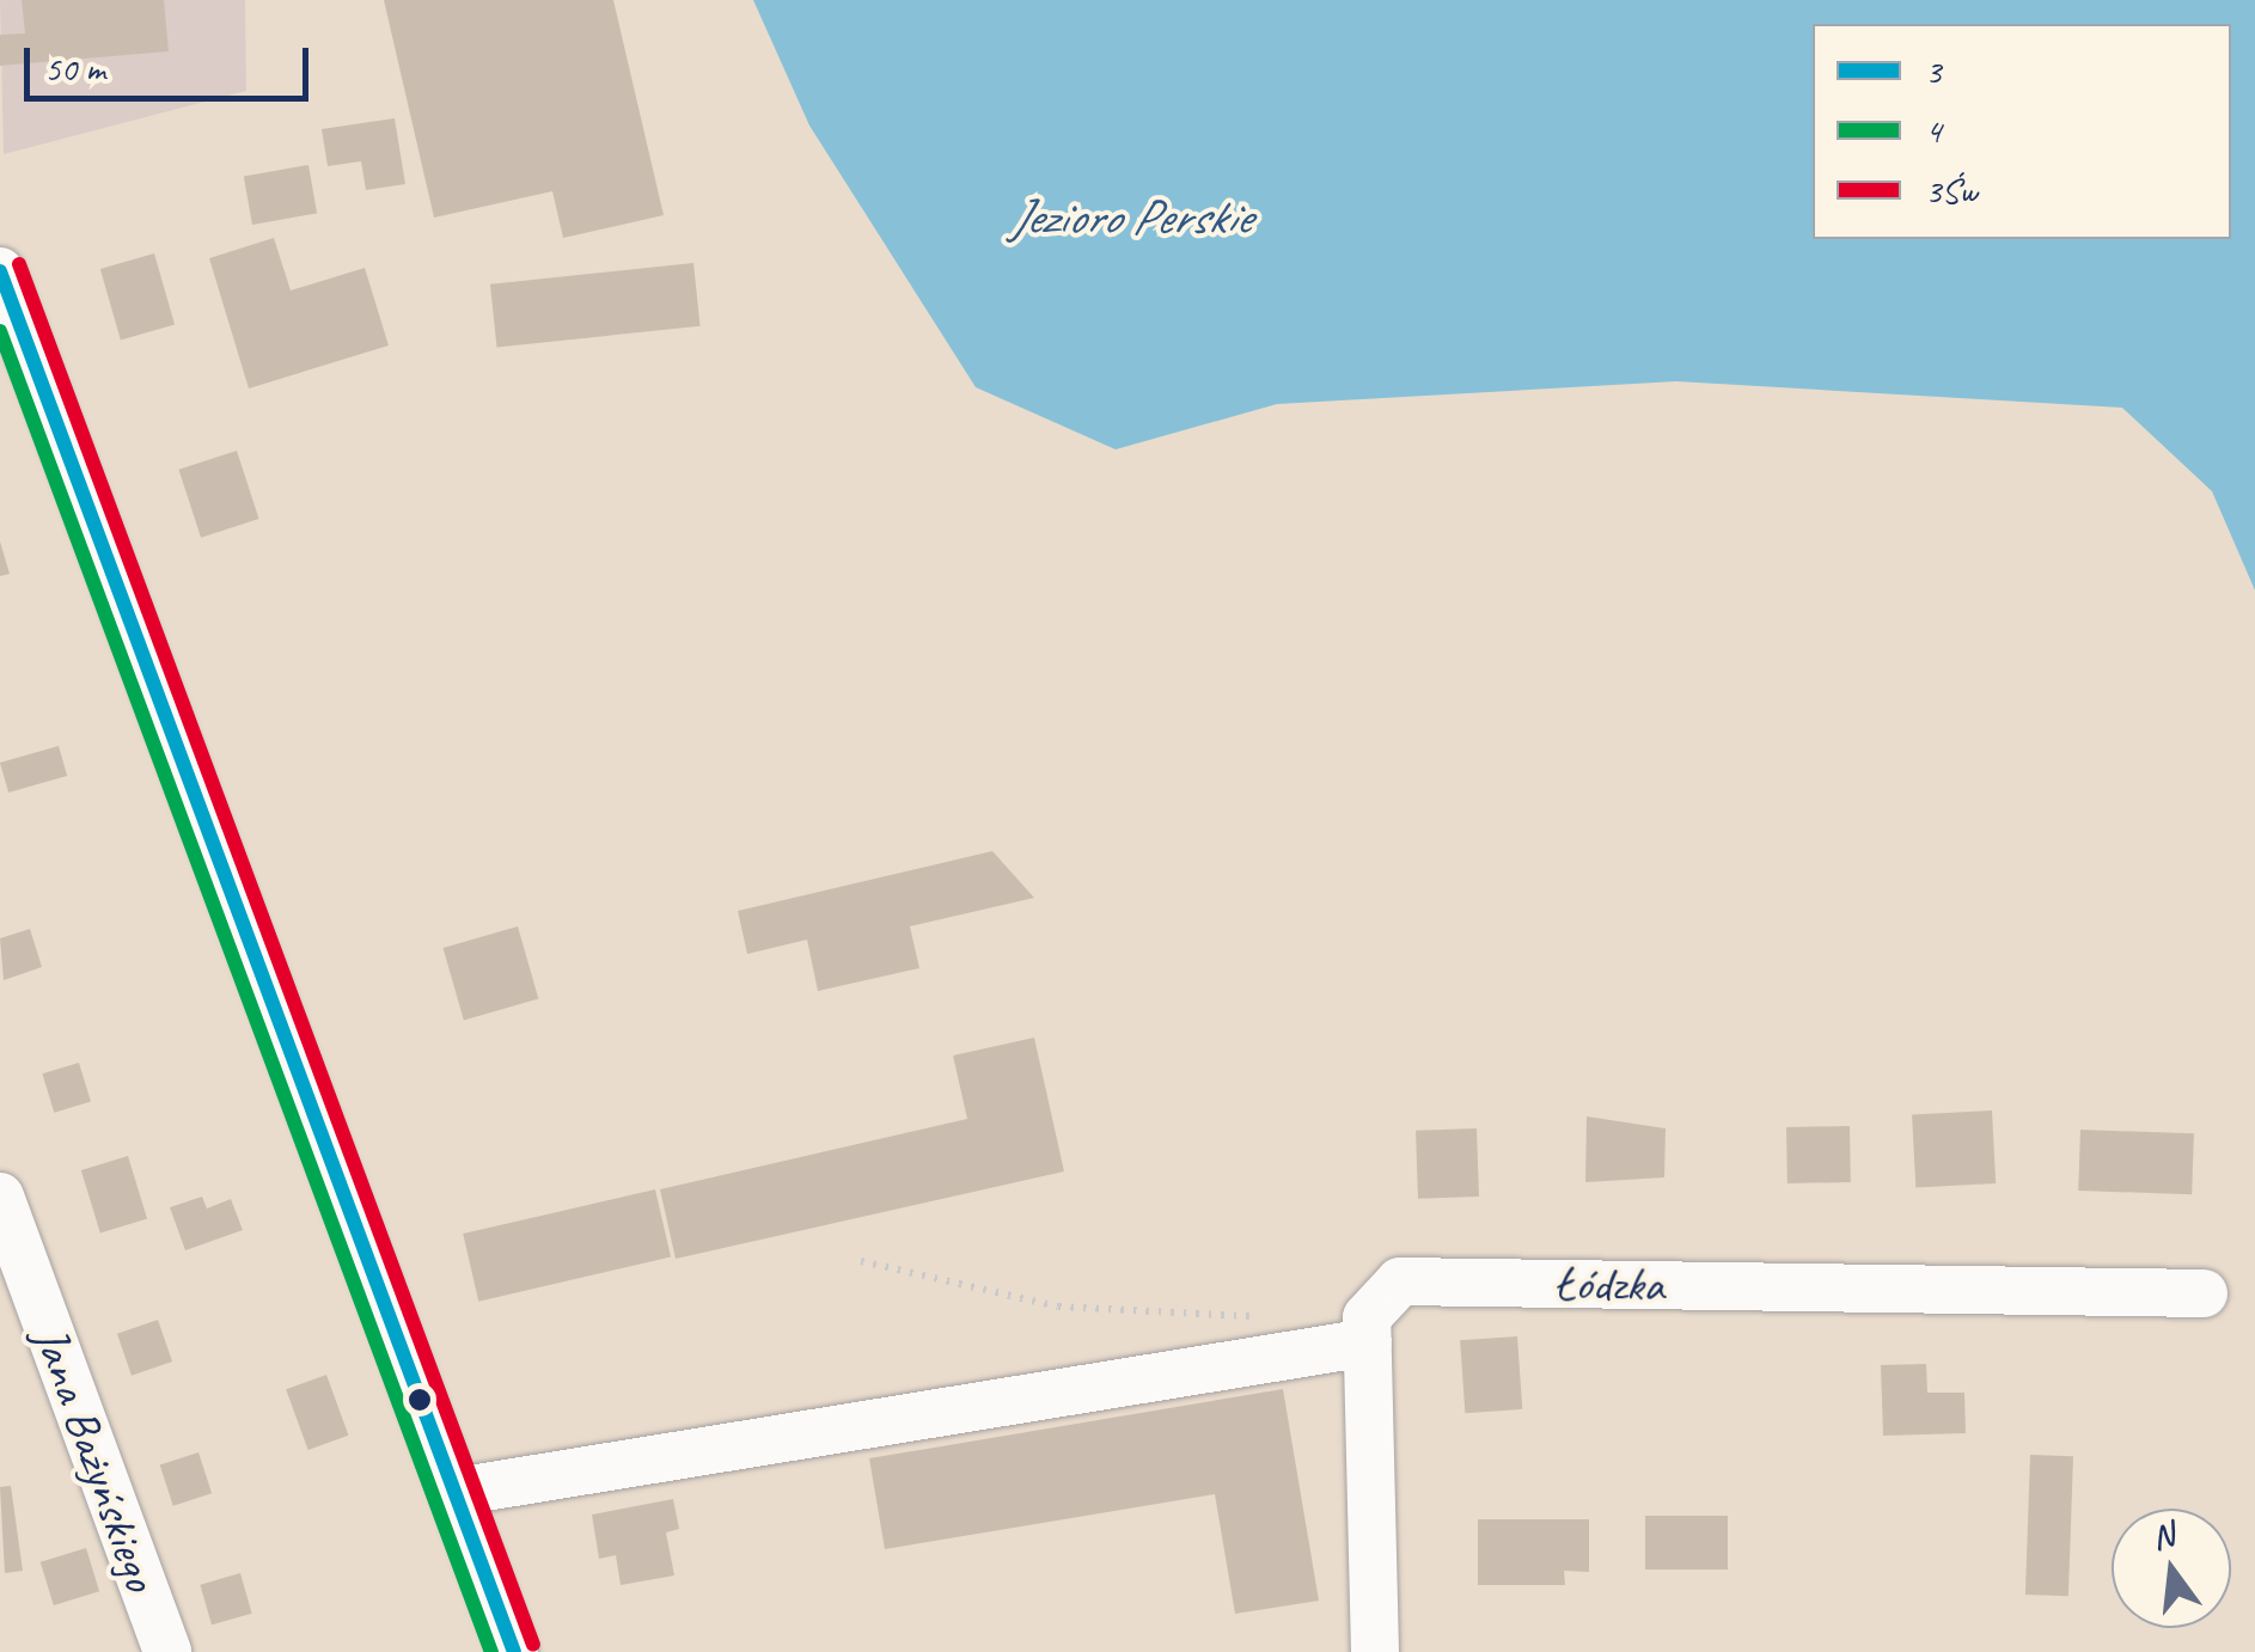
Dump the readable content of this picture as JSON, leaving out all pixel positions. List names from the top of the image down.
{
  "streets": {
    "street": ["Łódzka", "Jana Bażyńskiego"]
  },
  "water": ["Jezioro Perskie"],
  "lines": ["transit line 3Św", "transit line 3", "transit line 4"],
  "legend": ["3", "4", "3Św"],
  "scale_bar": "50 m",
  "north": "top"
}
